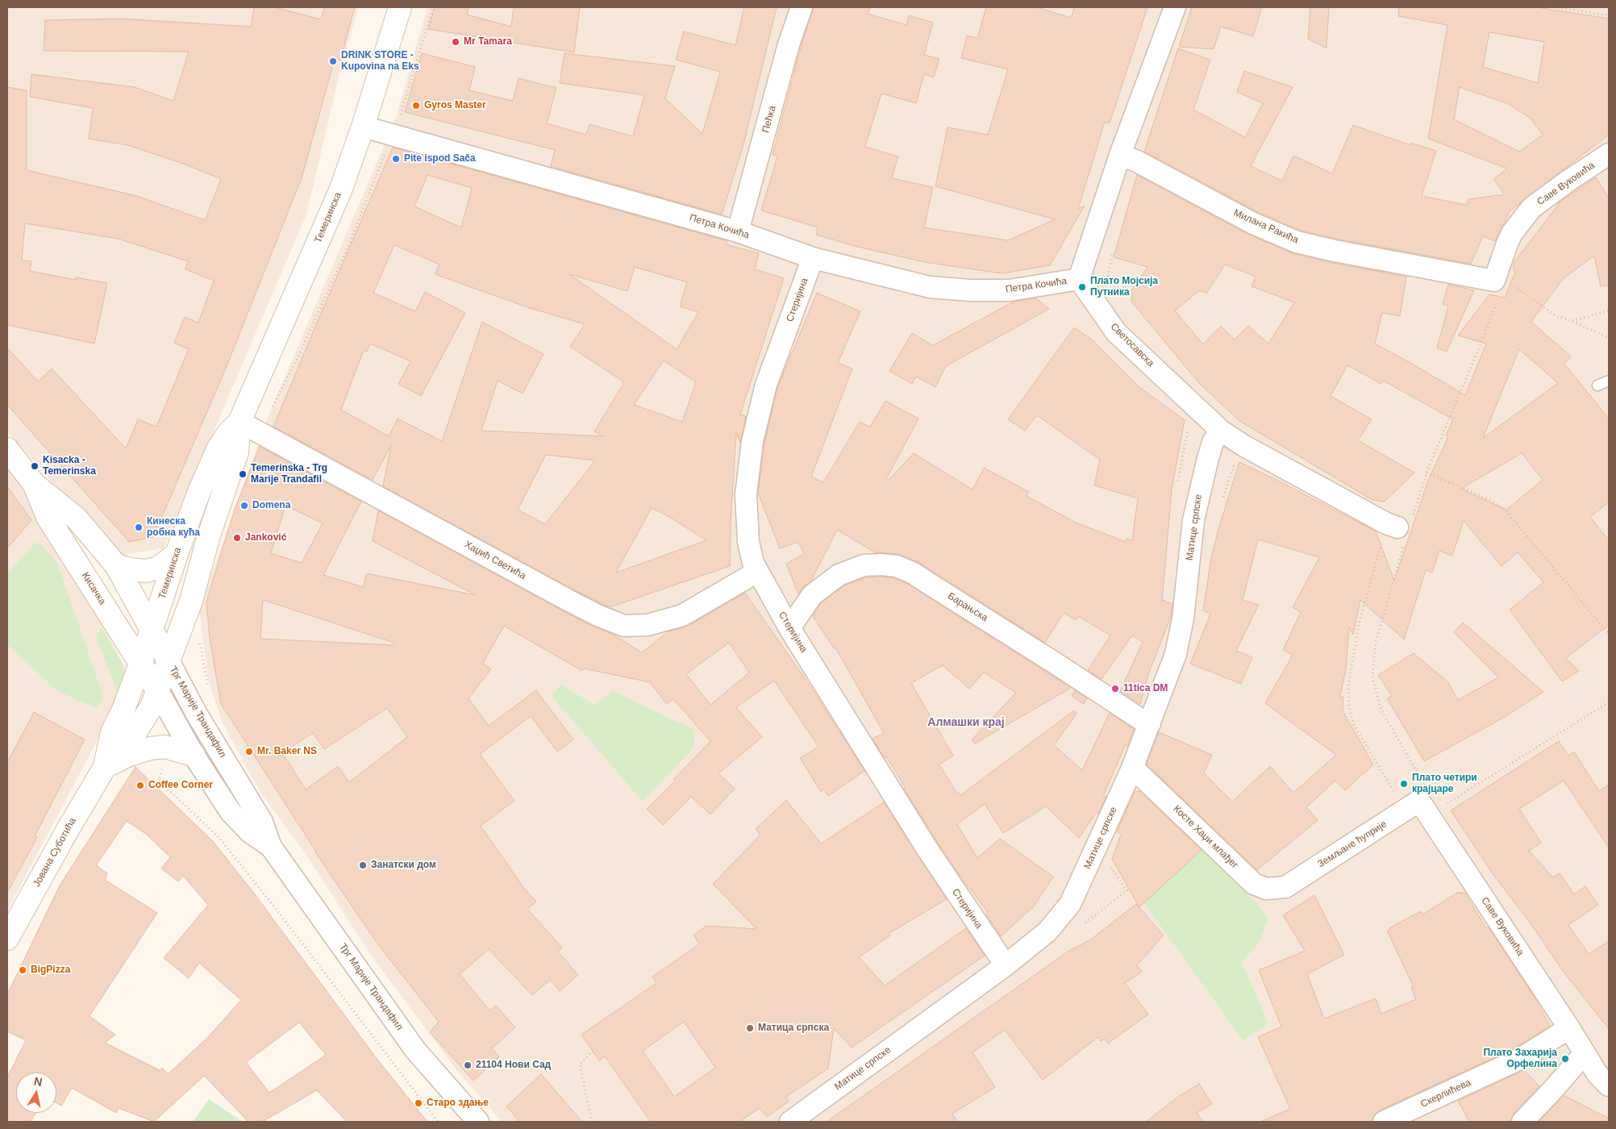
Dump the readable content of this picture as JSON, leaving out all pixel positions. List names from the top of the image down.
{
  "streets": {
    "main road": ["Темеринска", "Кисачка", "Јована Суботића"],
    "street": [
      "Пећка",
      "Саве Вуковића",
      "Петра Кочића",
      "Милана Ракића",
      "Стеријина",
      "Светосавска",
      "Матице српске",
      "Хаџић Светића",
      "Барањска",
      "Трг Марије Трандафил",
      "Косте Хаџи млађег",
      "Земљане ћуприје",
      "Скерлићева"
    ]
  },
  "crossings": [
    ["Пећка", "Петра Кочића"],
    ["Саве Вуковића", "Милана Ракића"],
    ["Саве Вуковића", "Земљане ћуприје"],
    ["Саве Вуковића", "Скерлићева"],
    ["Темеринска", "Петра Кочића"],
    ["Темеринска", "Хаџић Светића"],
    ["Темеринска", "Кисачка"],
    ["Темеринска", "Трг Марије Трандафил"],
    ["Темеринска", "Јована Суботића"],
    ["Петра Кочића", "Стеријина"],
    ["Петра Кочића", "Светосавска"],
    ["Стеријина", "Матице српске"],
    ["Стеријина", "Хаџић Светића"],
    ["Стеријина", "Барањска"],
    ["Светосавска", "Матице српске"],
    ["Матице српске", "Барањска"],
    ["Матице српске", "Косте Хаџи млађег"],
    ["Кисачка", "Трг Марије Трандафил"],
    ["Кисачка", "Јована Суботића"],
    ["Трг Марије Трандафил", "Јована Суботића"],
    ["Косте Хаџи млађег", "Земљане ћуприје"]
  ],
  "districts": ["Алмашки крај"],
  "places": [
    "Mr Tamara",
    "DRINK STORE - Kupovina na Eks",
    "Gyros Master",
    "Pite ispod Sača",
    "Плато Мојсија Путника",
    "Kisacka - Temerinska",
    "Temerinska - Trg Marije Trandafil",
    "Domena",
    "Кинеска робна кућа",
    "Janković",
    "11tica DM",
    "Mr. Baker NS",
    "Плато четири крајцаре",
    "Coffee Corner",
    "Занатски дом",
    "BigPizza",
    "Матица српска",
    "Плато Захарија Орфелина",
    "21104 Нови Сад",
    "Старо здање"
  ],
  "north": "top"
}
